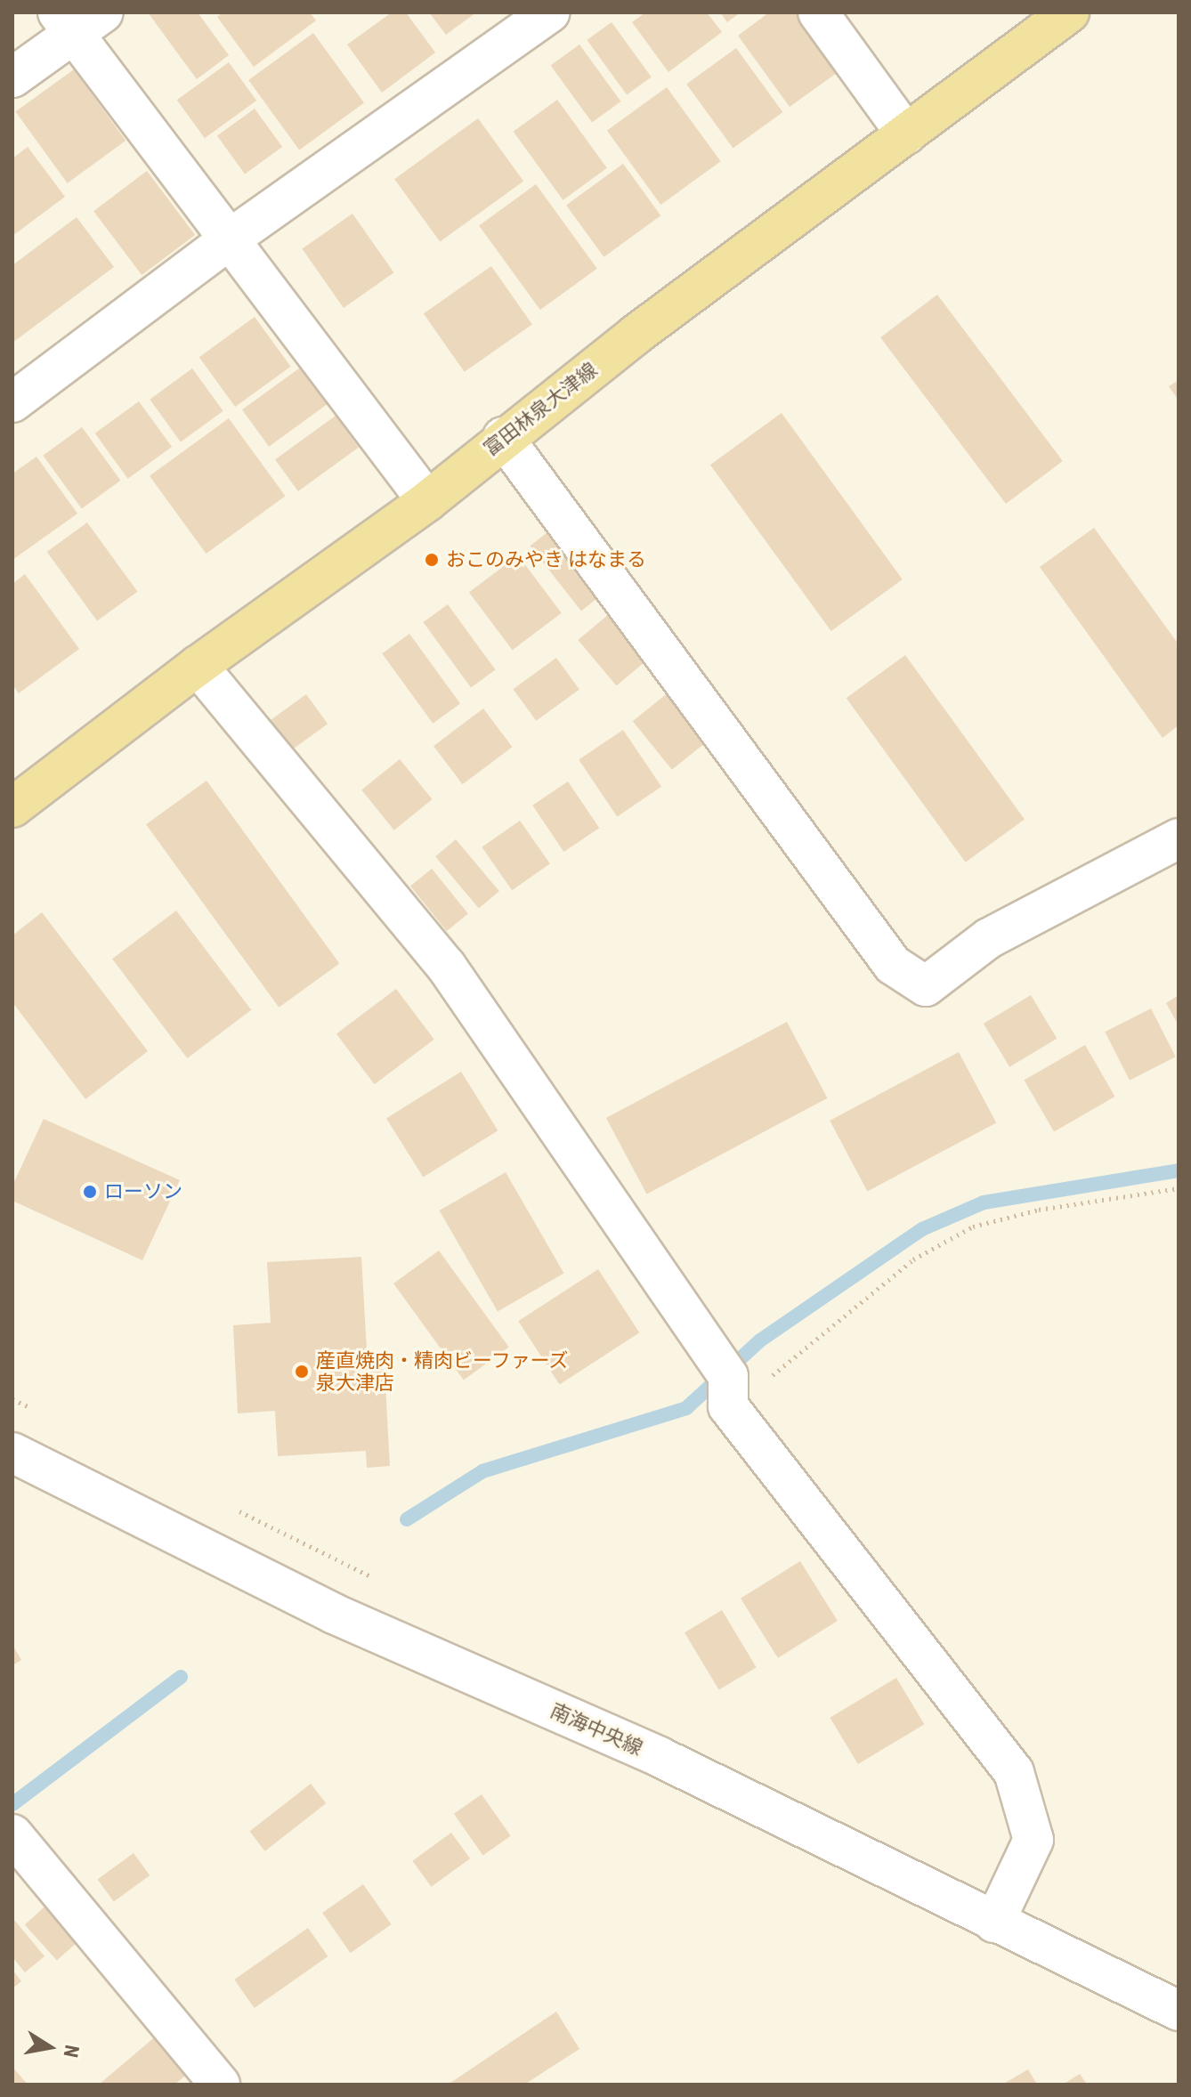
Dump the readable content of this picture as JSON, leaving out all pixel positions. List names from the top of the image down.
{
  "streets": {
    "main road": ["富田林泉大津線"],
    "street": ["南海中央線"]
  },
  "places": ["おこのみやき はなまる", "ローソン", "産直焼肉・精肉ビーファーズ 泉大津店"],
  "north": "right"
}
